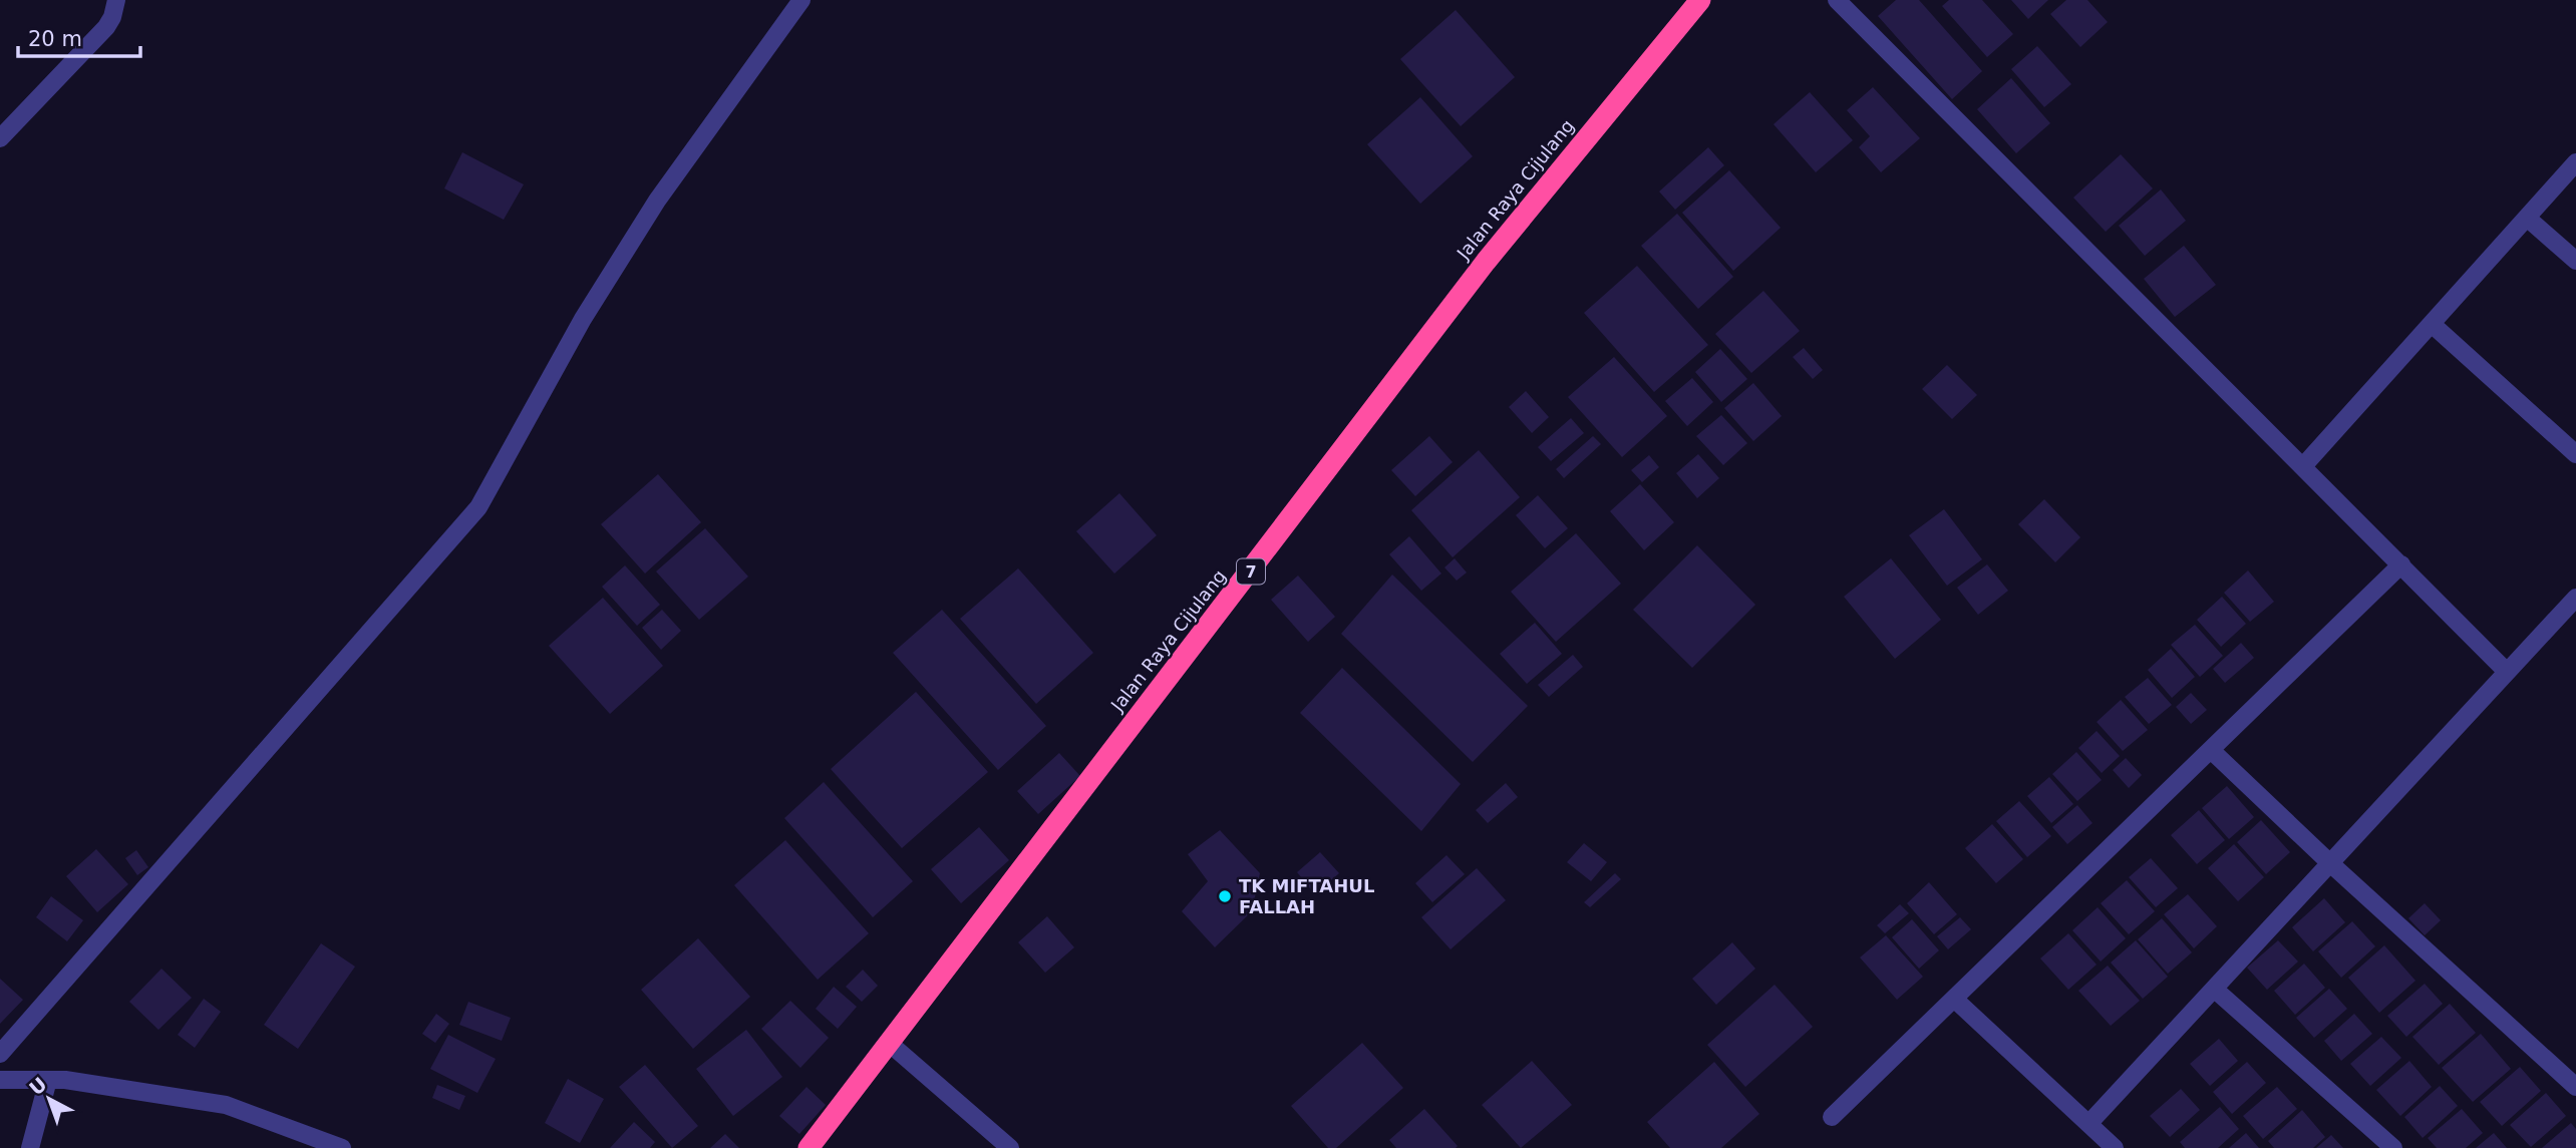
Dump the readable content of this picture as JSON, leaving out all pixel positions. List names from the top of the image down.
{
  "streets": {
    "highway": ["Jalan Raya Cijulang", "7"]
  },
  "places": ["TK MIFTAHUL FALLAH"],
  "scale_bar": "20 m",
  "north": "top left"
}
